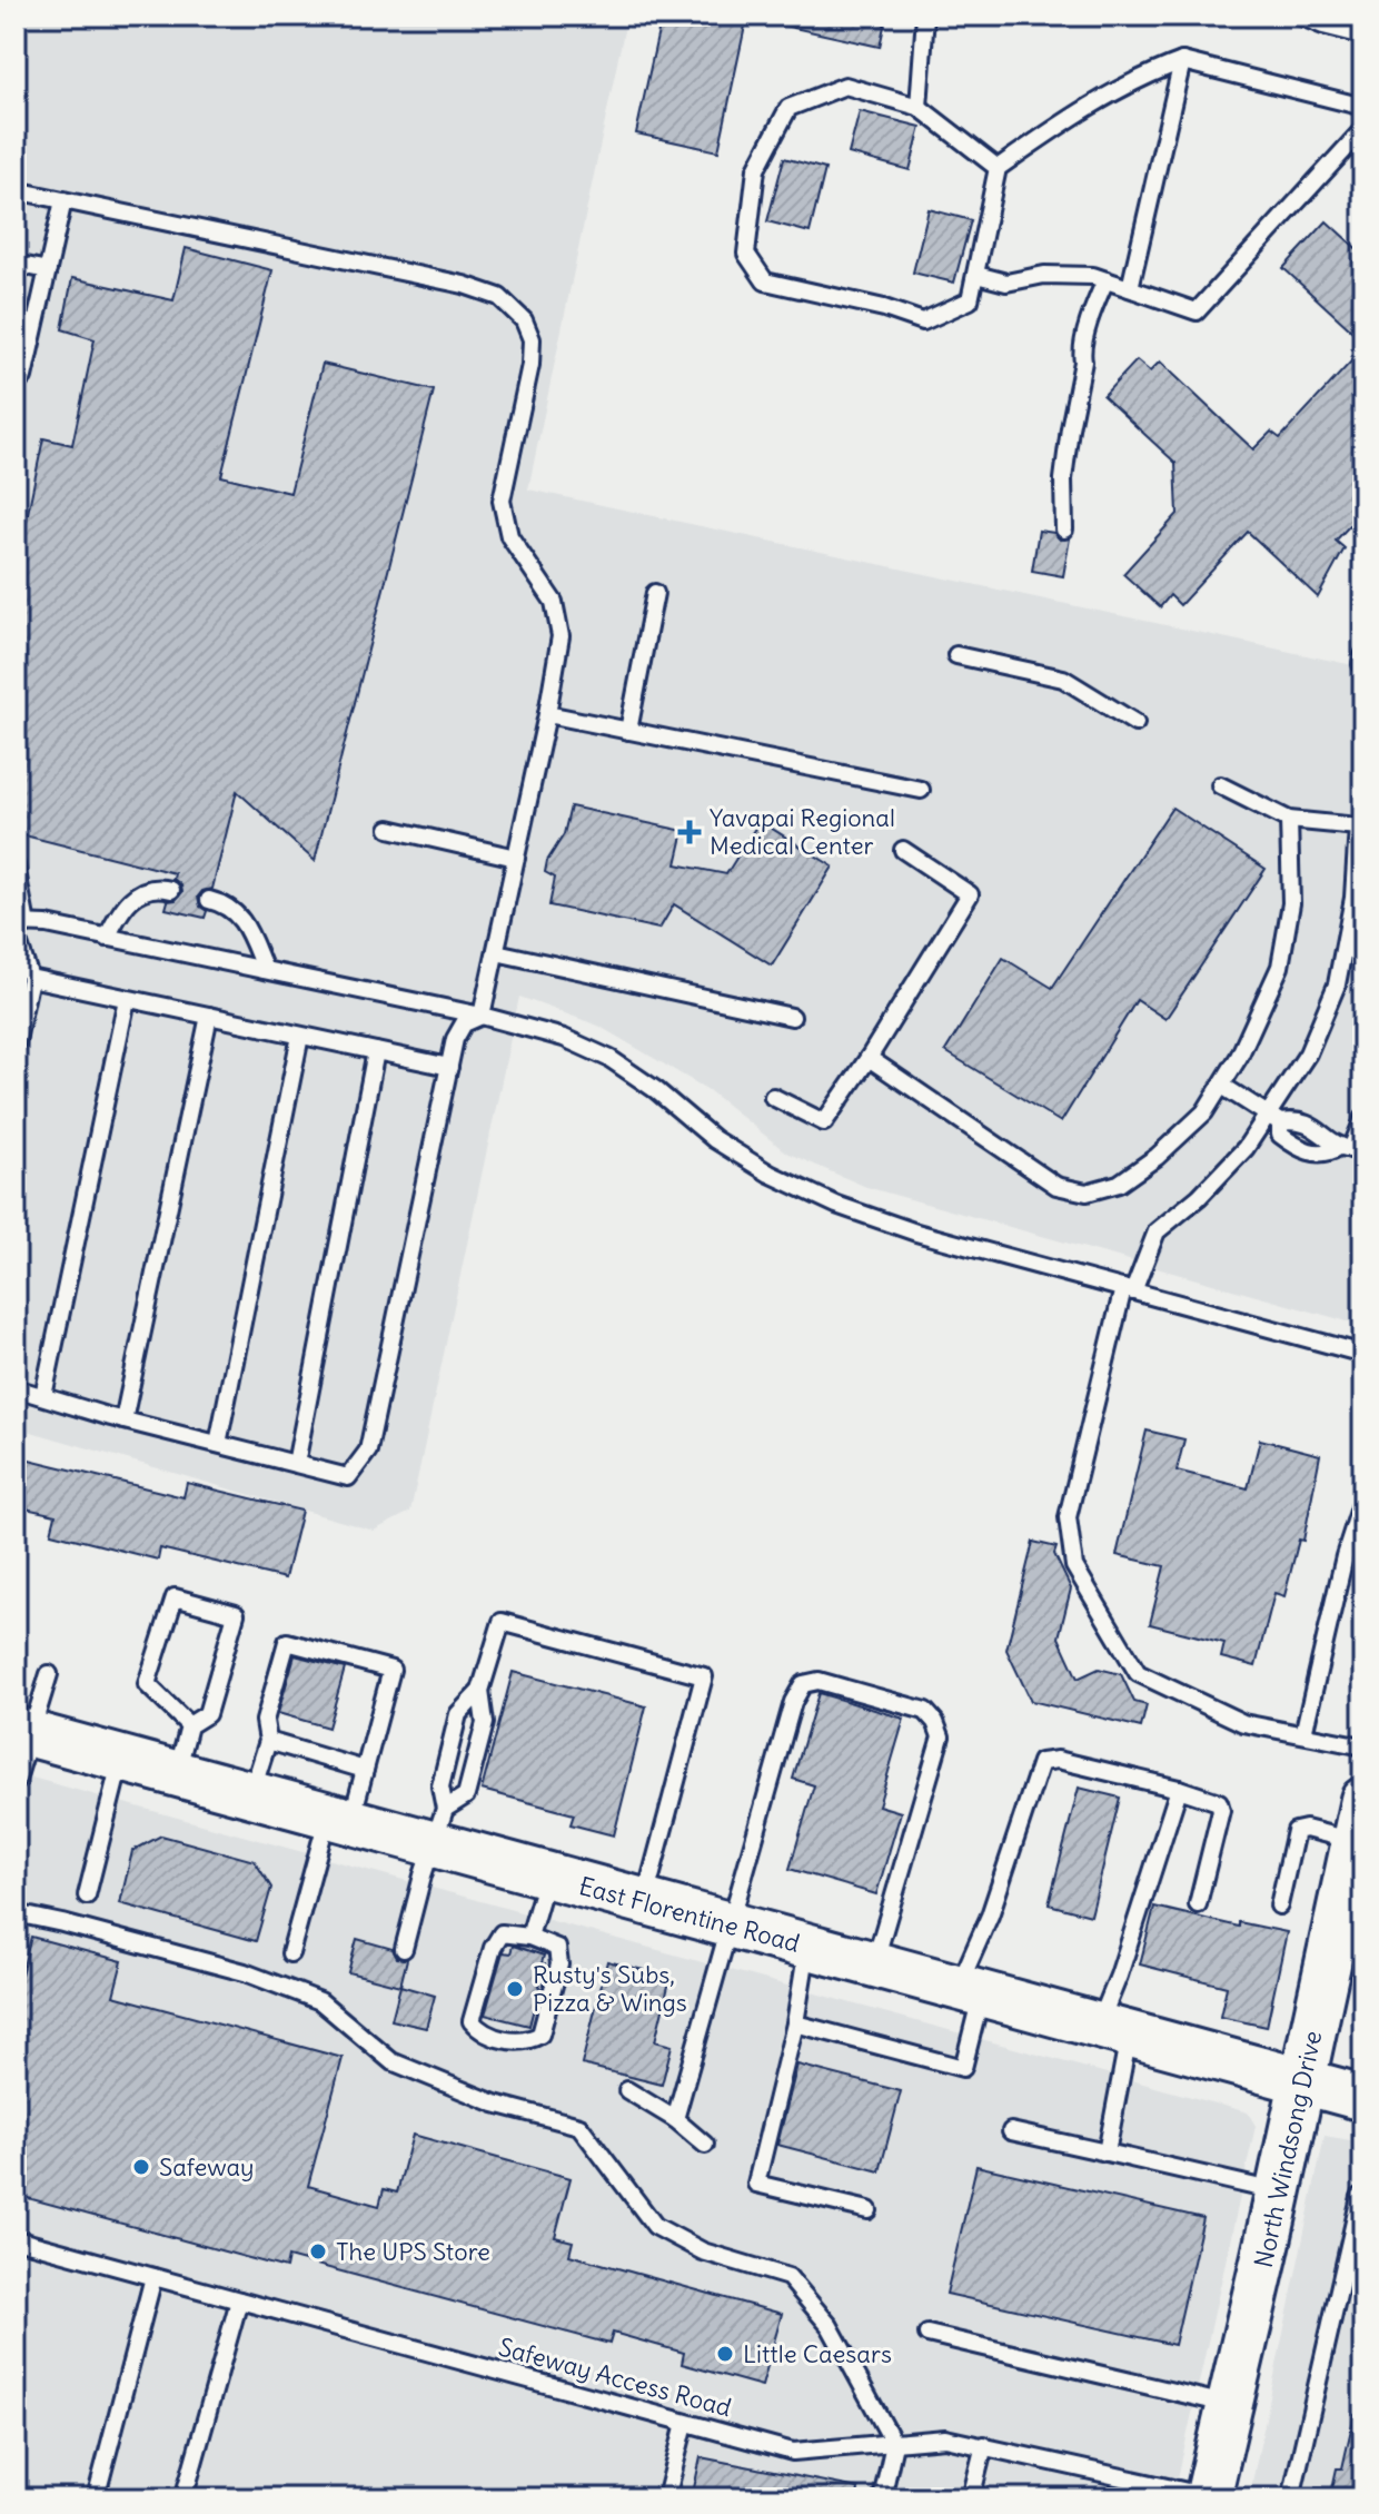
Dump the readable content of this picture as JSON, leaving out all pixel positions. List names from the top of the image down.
{
  "streets": {
    "street": ["East Florentine Road", "North Windsong Drive"],
    "lane": ["Safeway Access Road"]
  },
  "crossings": [
    ["East Florentine Road", "North Windsong Drive"],
    ["North Windsong Drive", "Safeway Access Road"]
  ],
  "places": {
    "health": ["Yavapai Regional Medical Center"],
    "other": [
      "Rusty's Subs, Pizza & Wings",
      "Safeway",
      "The UPS Store",
      "Little Caesars"
    ]
  }
}
